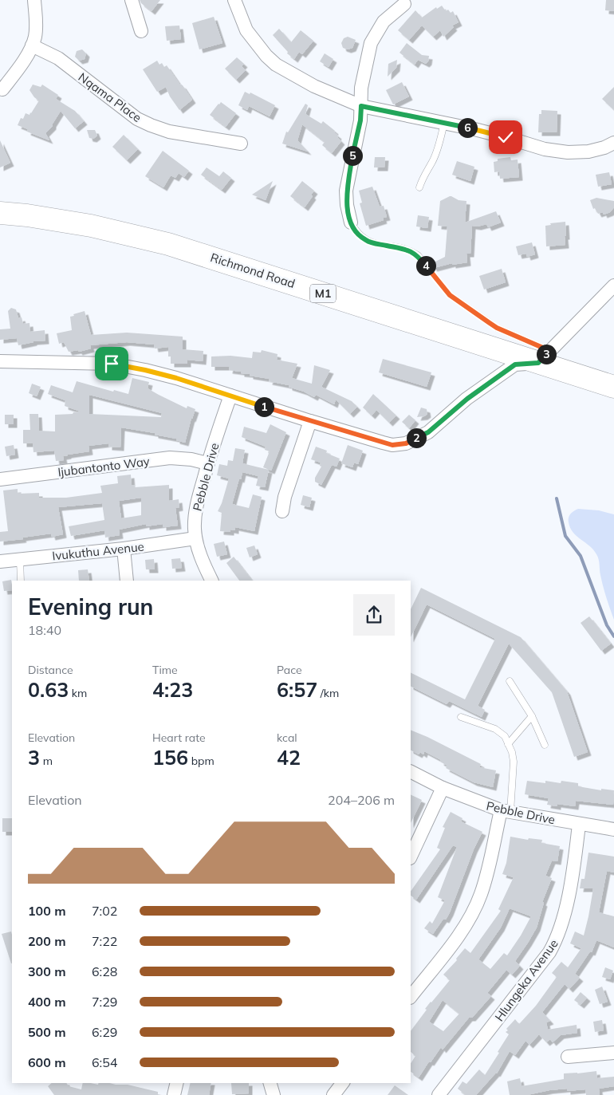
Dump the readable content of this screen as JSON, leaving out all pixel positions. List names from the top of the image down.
{
  "streets": {
    "highway": ["Richmond Road", "M1"],
    "street": [
      "Nqama Place",
      "Ijubantonto Way",
      "Pebble Drive",
      "Ivukuthu Avenue",
      "Hlungeka Avenue"
    ]
  },
  "crossings": [
    ["Ijubantonto Way", "Pebble Drive"],
    ["Pebble Drive", "Ivukuthu Avenue"],
    ["Pebble Drive", "Hlungeka Avenue"]
  ],
  "page": {
    "pins": [
      "6",
      "5",
      "4",
      "3",
      "1",
      "2"
    ],
    "heading": ["Evening run", "18:40"],
    "stats": [
      ["Distance", "0.63 km"],
      ["Time", "4:23"],
      ["Pace", "6:57 /km"],
      ["Elevation", "3 m"],
      ["Heart rate", "156 bpm"],
      ["kcal", "42"]
    ],
    "chart": ["Elevation", "204–206 m"],
    "list": [
      {
        "name": "100 m",
        "note": "7:02"
      },
      {
        "name": "200 m",
        "note": "7:22"
      },
      {
        "name": "300 m",
        "note": "6:28"
      },
      {
        "name": "400 m",
        "note": "7:29"
      },
      {
        "name": "500 m",
        "note": "6:29"
      },
      {
        "name": "600 m",
        "note": "6:54"
      }
    ]
  }
}
